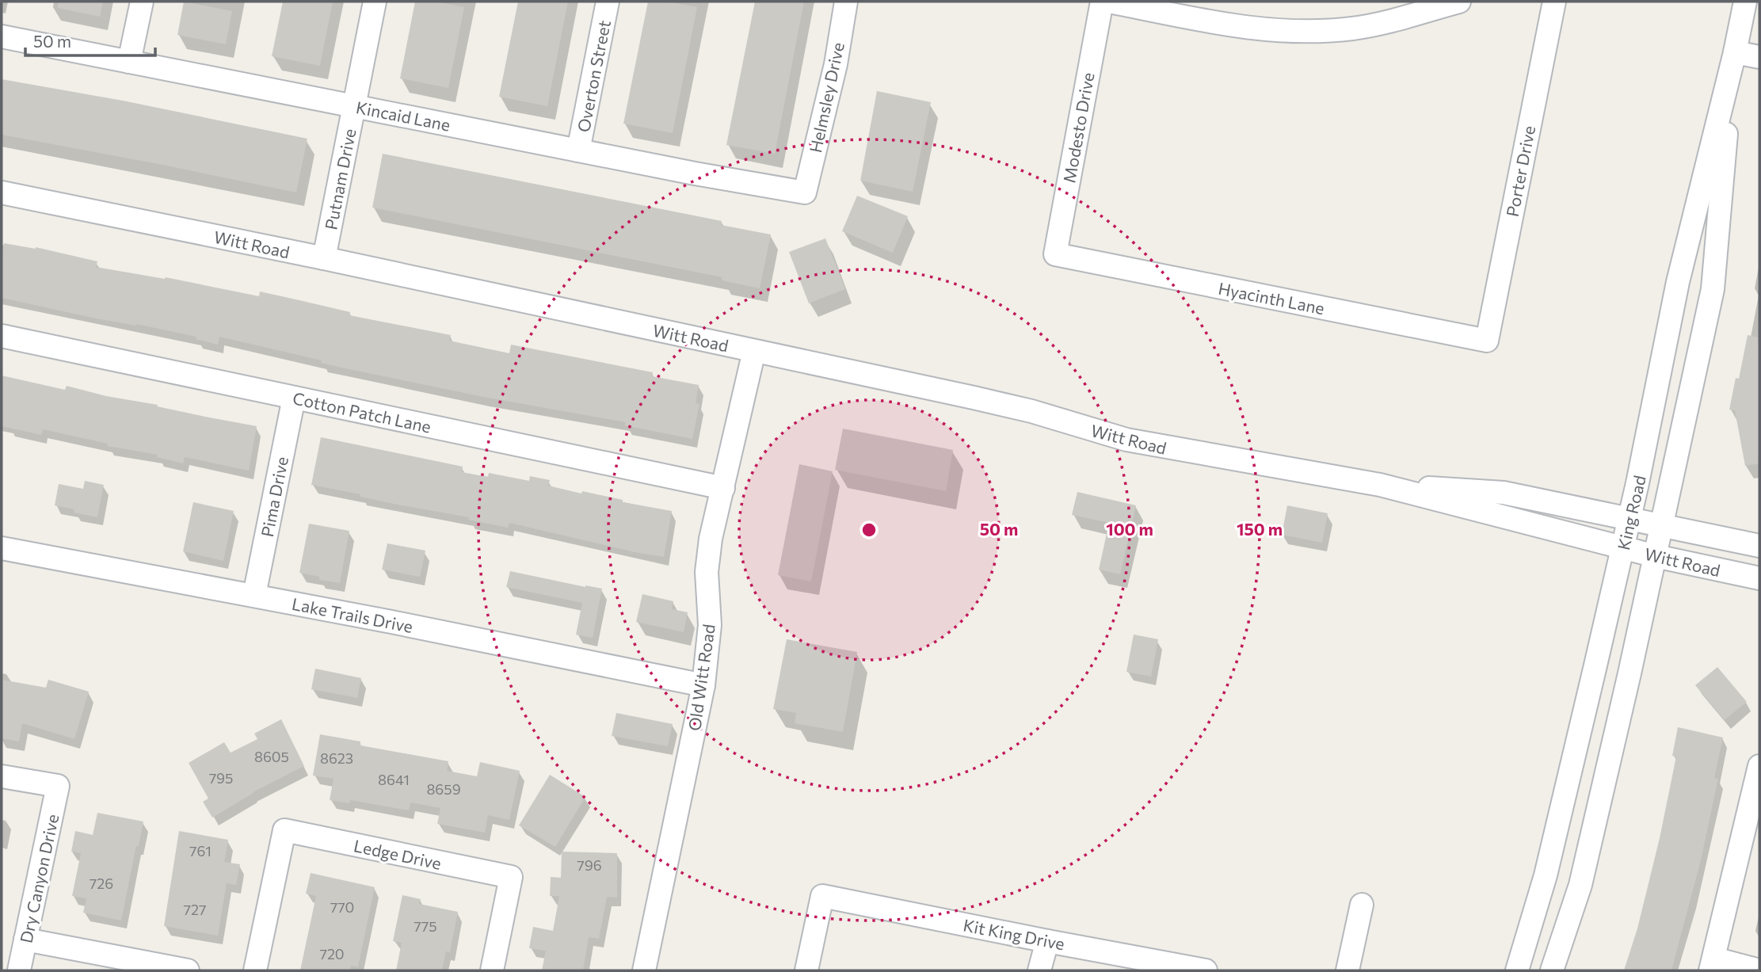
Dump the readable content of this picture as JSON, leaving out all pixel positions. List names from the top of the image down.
{
  "streets": {
    "street": [
      "Overton Street",
      "Helmsley Drive",
      "Kincaid Lane",
      "Modesto Drive",
      "Porter Drive",
      "Putnam Drive",
      "Witt Road",
      "Hyacinth Lane",
      "Cotton Patch Lane",
      "Pima Drive",
      "King Road",
      "Lake Trails Drive",
      "Old Witt Road",
      "Ledge Drive",
      "Dry Canyon Drive",
      "Kit King Drive"
    ]
  },
  "crossings": [
    ["Overton Street", "Kincaid Lane"],
    ["Helmsley Drive", "Kincaid Lane"],
    ["Kincaid Lane", "Putnam Drive"],
    ["Modesto Drive", "Hyacinth Lane"],
    ["Porter Drive", "Hyacinth Lane"],
    ["Putnam Drive", "Witt Road"],
    ["Witt Road", "King Road"],
    ["Witt Road", "Old Witt Road"],
    ["Cotton Patch Lane", "Pima Drive"],
    ["Cotton Patch Lane", "Old Witt Road"],
    ["Pima Drive", "Lake Trails Drive"],
    ["Lake Trails Drive", "Old Witt Road"]
  ],
  "house_numbers": [
    "8605",
    "8623",
    "795",
    "8641",
    "8659",
    "761",
    "796",
    "726",
    "770",
    "727",
    "775",
    "720"
  ],
  "scale_bar": "50 m",
  "rings": ["50 m", "100 m", "150 m"]
}
